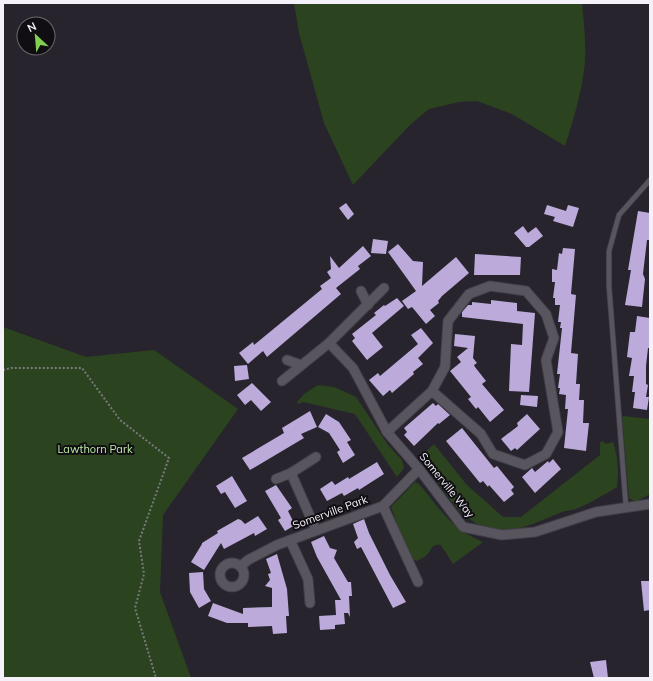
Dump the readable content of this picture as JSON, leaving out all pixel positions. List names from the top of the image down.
{
  "streets": {
    "street": ["Somerville Way", "Somerville Park"]
  },
  "crossings": [
    ["Somerville Way", "Somerville Park"]
  ],
  "parks": ["Lawthorn Park"],
  "north": "top left"
}
